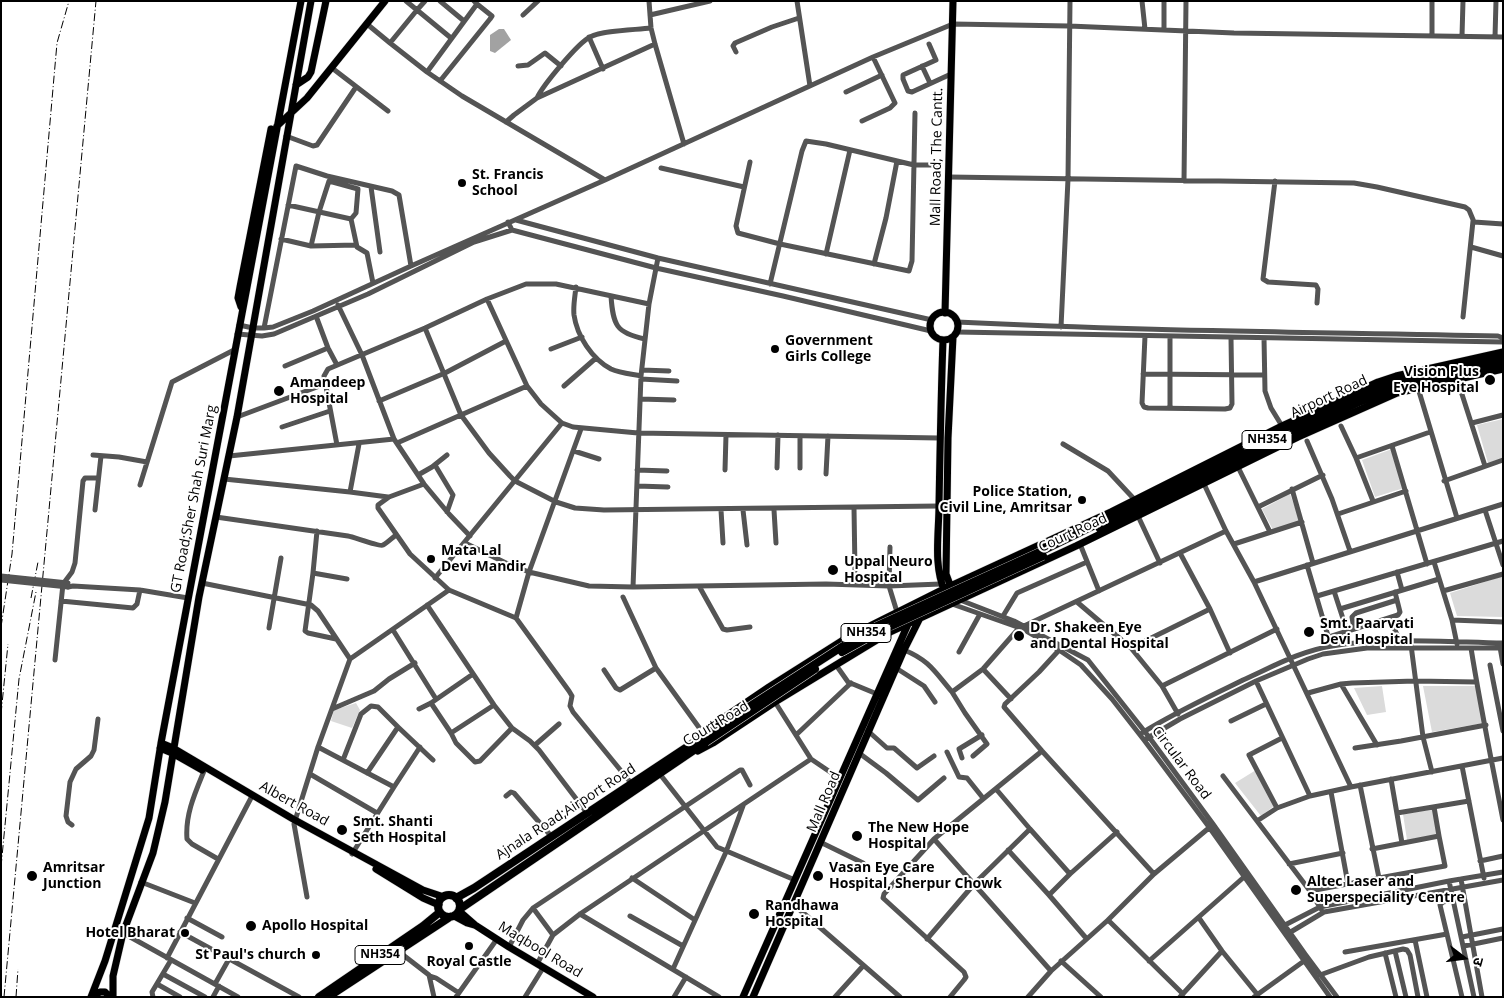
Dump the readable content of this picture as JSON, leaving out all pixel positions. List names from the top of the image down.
{
  "streets": {
    "highway": ["Airport Road", "NH354", "Ajnala Road;Airport Road"],
    "main road": [
      "Mall Road; The Cantt.",
      "GT Road;Sher Shah Suri Marg",
      "Court Road",
      "Mall Road",
      "Albert Road",
      "Maqbool Road"
    ],
    "street": ["Circular Road"]
  },
  "crossings": [
    ["Airport Road", "NH354"],
    ["NH354", "Court Road"],
    ["NH354", "Albert Road"],
    ["NH354", "Ajnala Road;Airport Road"],
    ["NH354", "Maqbool Road"],
    ["GT Road;Sher Shah Suri Marg", "Albert Road"],
    ["Court Road", "Circular Road"],
    ["Court Road", "Mall Road"],
    ["Court Road", "Ajnala Road;Airport Road"],
    ["Albert Road", "Ajnala Road;Airport Road"],
    ["Albert Road", "Maqbool Road"],
    ["Ajnala Road;Airport Road", "Maqbool Road"]
  ],
  "places": [
    "St. Francis School",
    "Government Girls College",
    "Vision Plus Eye Hospital",
    "Amandeep Hospital",
    "Police Station, Civil Line, Amritsar",
    "Mata Lal Devi Mandir",
    "Uppal Neuro Hospital",
    "Smt. Paarvati Devi Hospital",
    "Dr. Shakeen Eye and Dental Hospital",
    "Smt. Shanti Seth Hospital",
    "The New Hope Hospital",
    "Amritsar Junction",
    "Vasan Eye Care Hospital, Sherpur Chowk",
    "Altec Laser and Superspeciality Centre",
    "Randhawa Hospital",
    "Apollo Hospital",
    "Hotel Bharat",
    "Royal Castle",
    "St Paul's church"
  ],
  "north": "right"
}
